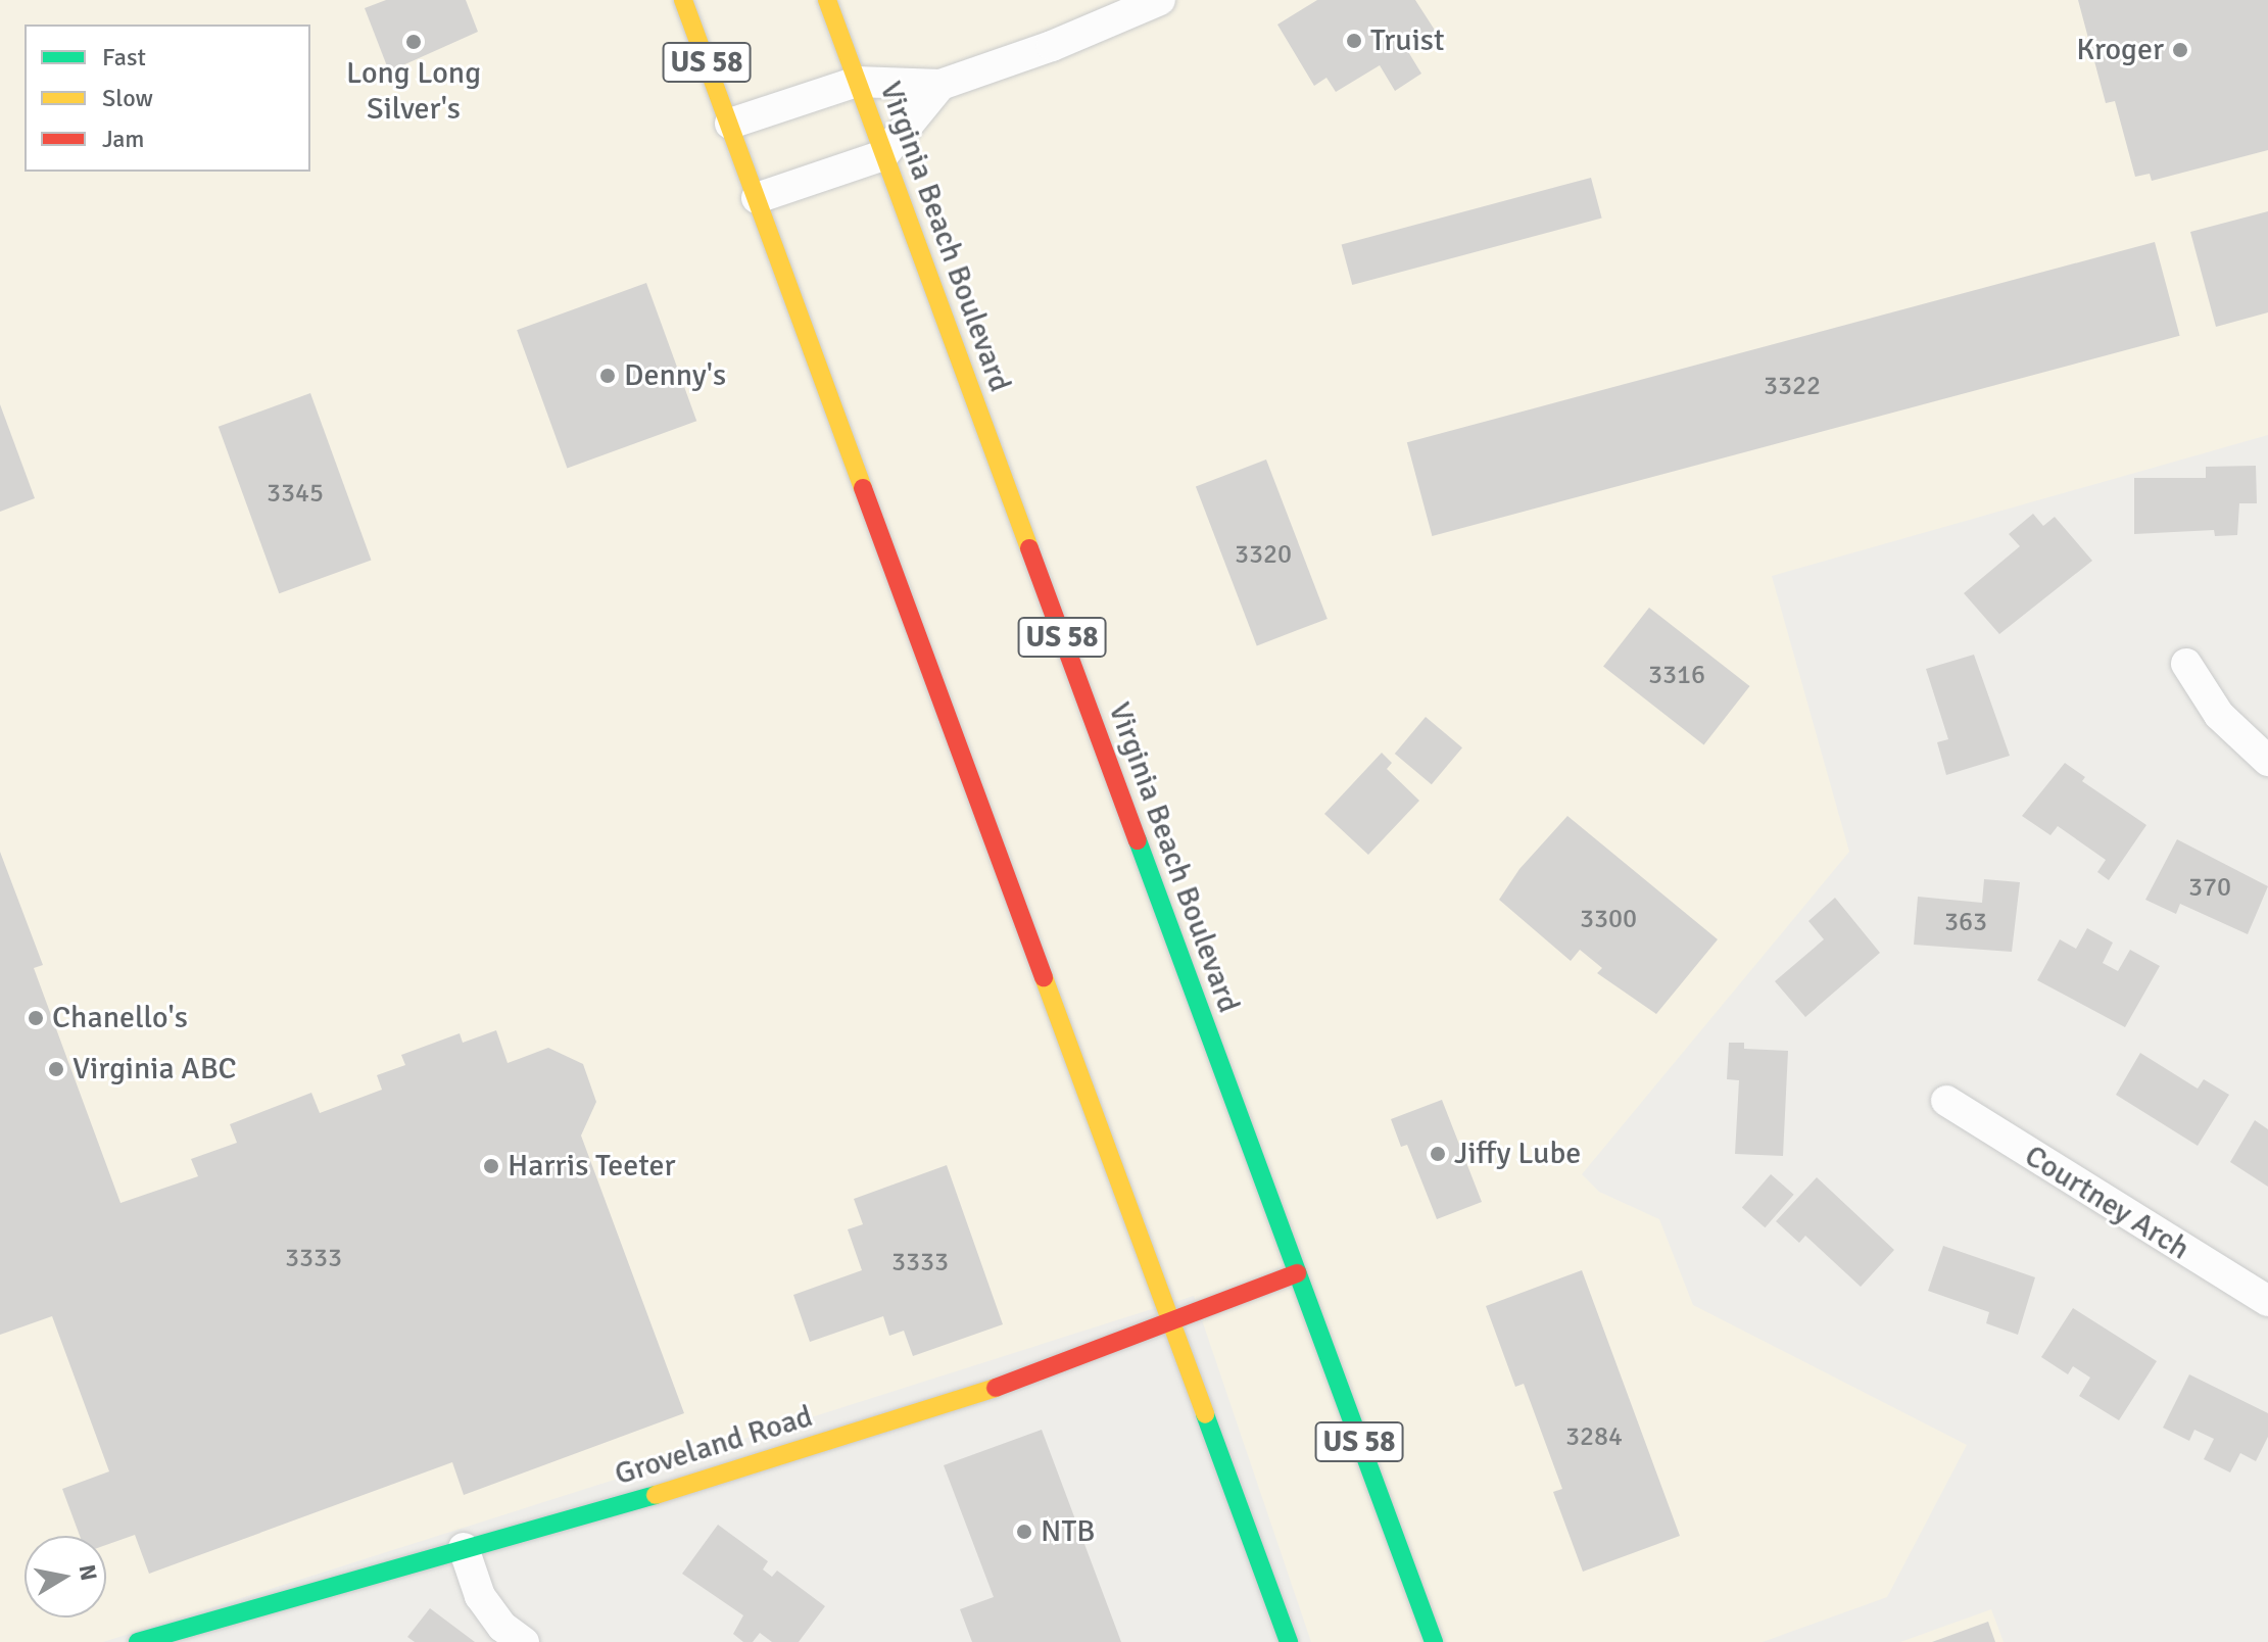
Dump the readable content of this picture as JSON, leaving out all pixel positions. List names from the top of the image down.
{
  "streets": {
    "main road": ["US 58", "Virginia Beach Boulevard", "Groveland Road"],
    "street": ["Courtney Arch"]
  },
  "crossings": [
    ["US 58", "Groveland Road"],
    ["Virginia Beach Boulevard", "Groveland Road"]
  ],
  "places": [
    "Truist",
    "Long Long Silver's",
    "Kroger",
    "Denny's",
    "Chanello's",
    "Virginia ABC",
    "Jiffy Lube",
    "Harris Teeter",
    "NTB"
  ],
  "house_numbers": [
    "3322",
    "3345",
    "3320",
    "3316",
    "370",
    "3300",
    "363",
    "3333",
    "3333",
    "3284"
  ],
  "legend": ["Fast", "Slow", "Jam"],
  "north": "right"
}
